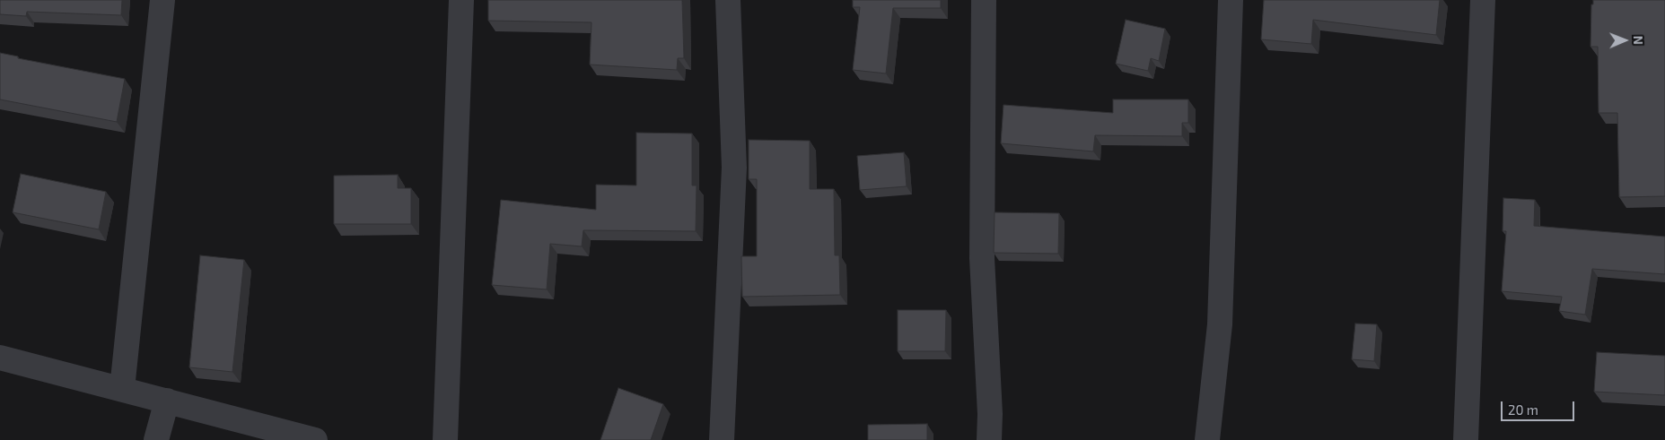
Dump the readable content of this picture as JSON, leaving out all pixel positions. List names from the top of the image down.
{
  "scale_bar": "20 m",
  "north": "right"
}
